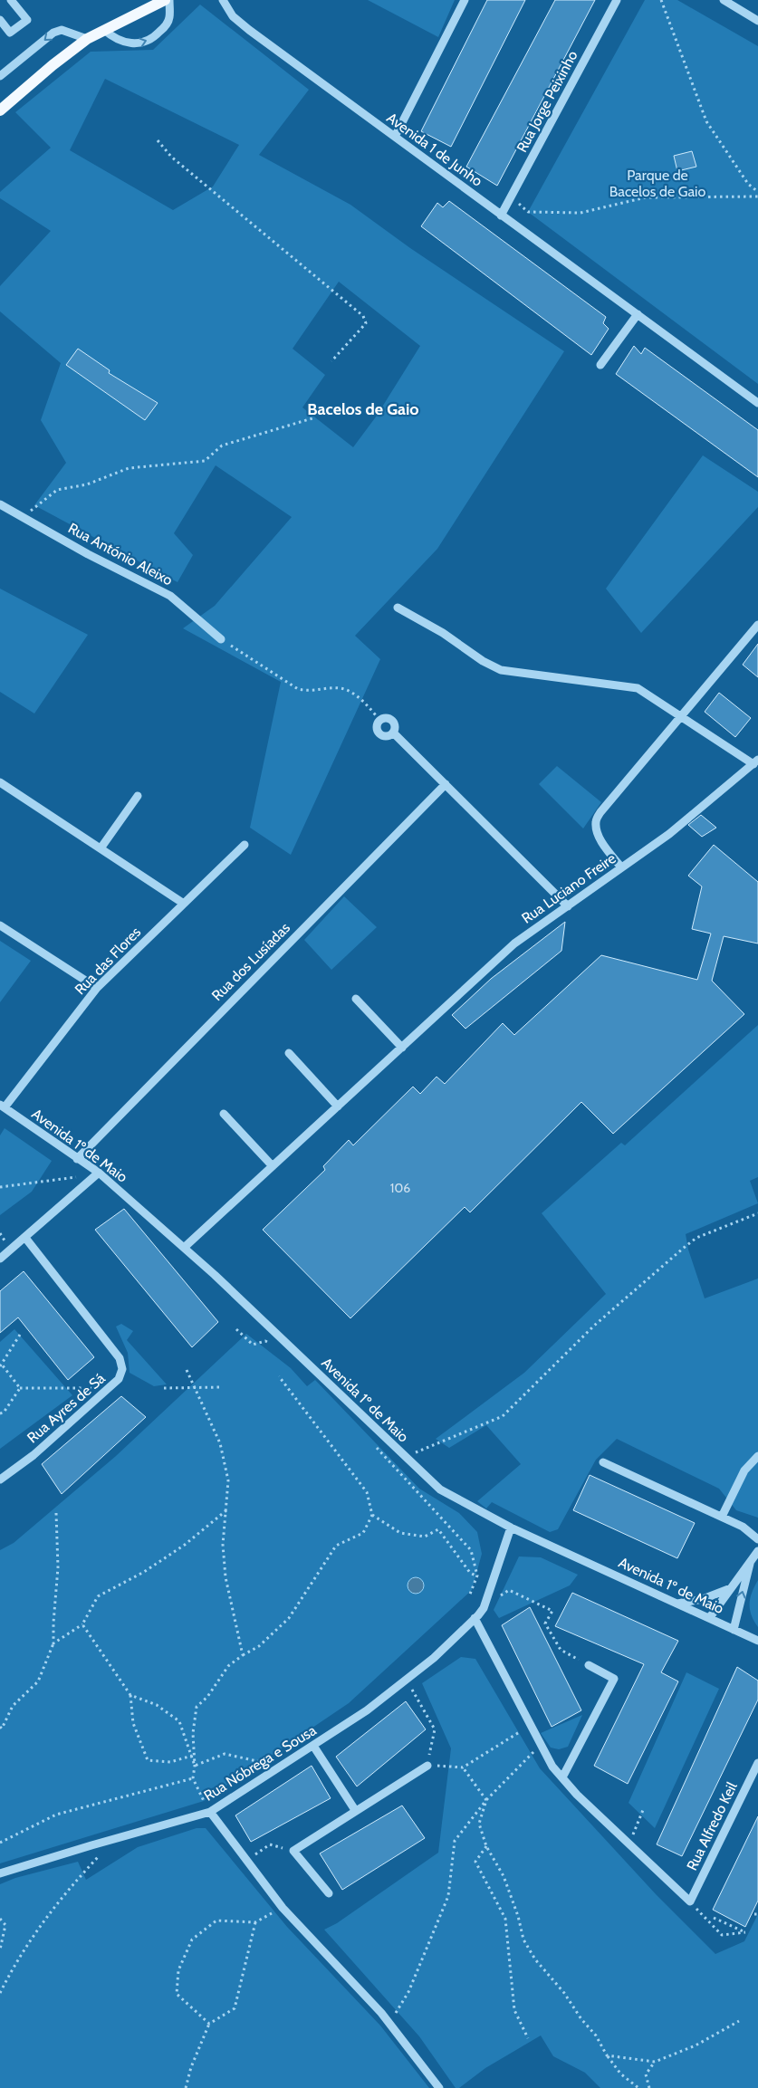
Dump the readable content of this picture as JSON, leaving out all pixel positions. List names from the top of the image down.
{
  "streets": {
    "street": [
      "Rua Jorge Peixinho",
      "Avenida 1 de Junho",
      "Rua António Aleixo",
      "Rua Luciano Freire",
      "Rua das Flores",
      "Rua dos Lusíadas",
      "Avenida 1º de Maio",
      "Rua Ayres de Sá",
      "Rua Nóbrega e Sousa",
      "Rua Alfredo Keil"
    ]
  },
  "crossings": [
    ["Rua Jorge Peixinho", "Avenida 1 de Junho"],
    ["Rua Luciano Freire", "Avenida 1º de Maio"],
    ["Rua das Flores", "Avenida 1º de Maio"],
    ["Rua dos Lusíadas", "Avenida 1º de Maio"]
  ],
  "districts": ["Bacelos de Gaio"],
  "parks": ["Parque de Bacelos de Gaio"],
  "house_numbers": ["106"]
}
